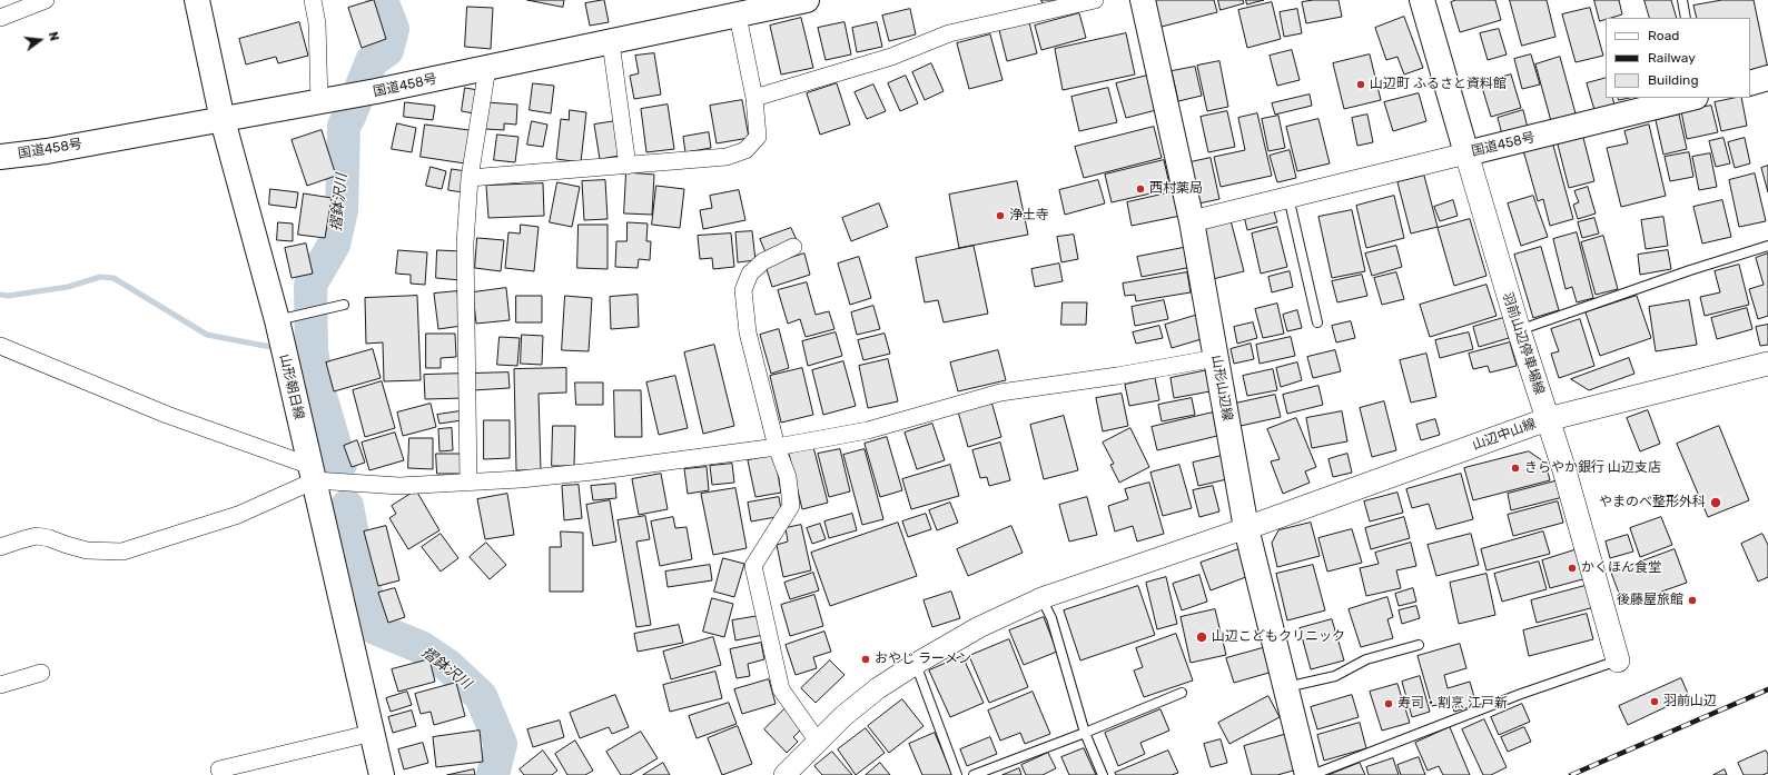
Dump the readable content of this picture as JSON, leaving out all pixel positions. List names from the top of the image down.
{
  "streets": {
    "main road": [
      "国道458号",
      "羽前山辺停車場線",
      "山形朝日線",
      "山形山辺線",
      "山辺中山線"
    ]
  },
  "crossings": [
    ["国道458号", "羽前山辺停車場線"],
    ["国道458号", "山形朝日線"],
    ["羽前山辺停車場線", "山辺中山線"],
    ["山形山辺線", "山辺中山線"]
  ],
  "water": ["摺鉢沢川"],
  "places": [
    "山辺町 ふるさと資料館",
    "西村薬局",
    "浄土寺",
    "きらやか銀行 山辺支店",
    "やまのべ整形外科",
    "かくほん食堂",
    "後藤屋旅館",
    "山辺こどもクリニック",
    "おやじ ラーメン",
    "羽前山辺",
    "寿司・割烹 江戸新"
  ],
  "legend": ["Road", "Railway", "Building"],
  "north": "right"
}
